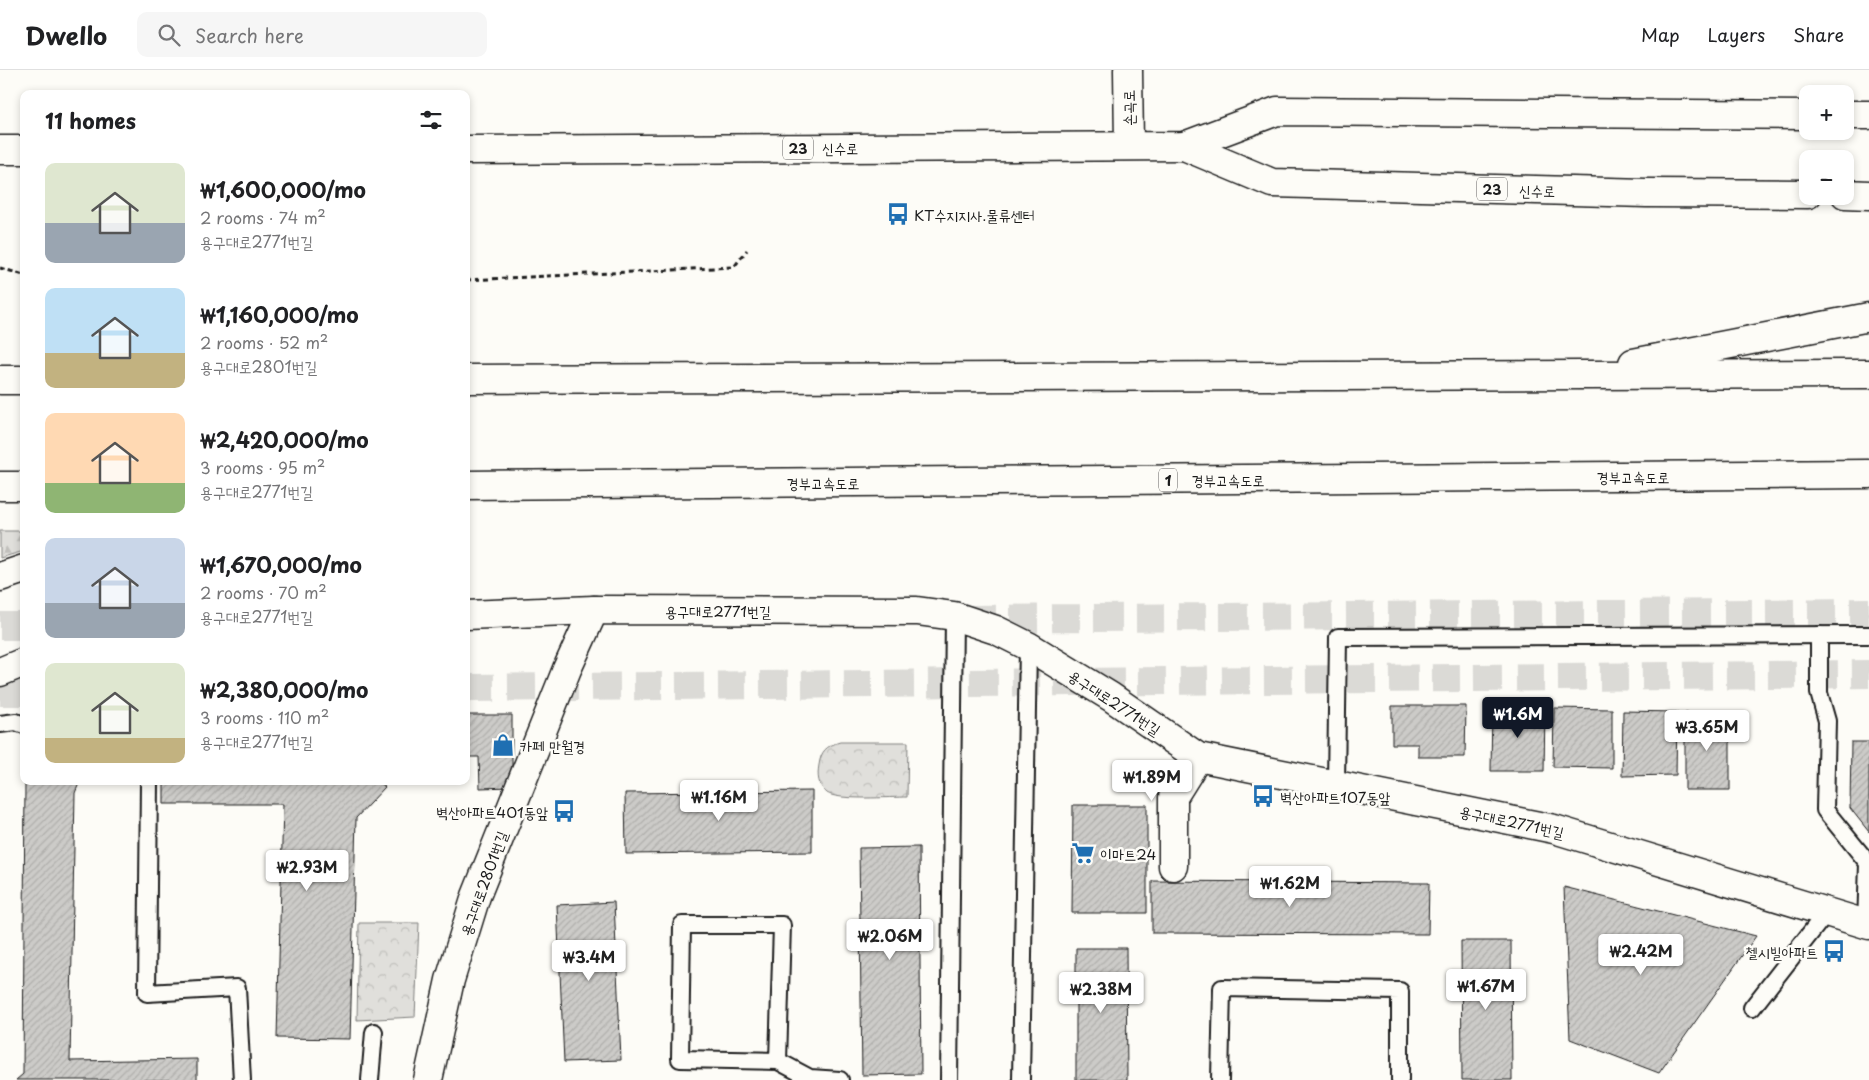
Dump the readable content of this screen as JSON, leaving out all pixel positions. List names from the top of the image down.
{
  "streets": {
    "main road": [
      "손곡로",
      "신수로",
      "23",
      "경부고속도로",
      "1",
      "용구대로2771번길",
      "용구대로2801번길"
    ]
  },
  "crossings": [
    ["손곡로", "신수로"],
    ["용구대로2771번길", "용구대로2801번길"]
  ],
  "places": {
    "bus stop": [
      "KT수지지사.물류센터",
      "벽산아파트107동앞",
      "벽산아파트401동앞",
      "첼시빌아파트"
    ],
    "shop": ["카페 만월경"],
    "supermarket": ["이마트24"]
  },
  "page": {
    "header": "Dwello",
    "search": "Search here",
    "nav": ["Map", "Layers", "Share"],
    "map_buttons": ["+", "−"],
    "heading": "11 homes",
    "list": [
      {
        "name": "₩1,600,000/mo",
        "note": "2 rooms · 74 m² · 용구대로2771번길"
      },
      {
        "name": "₩1,160,000/mo",
        "note": "2 rooms · 52 m² · 용구대로2801번길"
      },
      {
        "name": "₩2,420,000/mo",
        "note": "3 rooms · 95 m² · 용구대로2771번길"
      },
      {
        "name": "₩1,670,000/mo",
        "note": "2 rooms · 70 m² · 용구대로2771번길"
      },
      {
        "name": "₩2,380,000/mo",
        "note": "3 rooms · 110 m² · 용구대로2771번길"
      }
    ],
    "price": [
      "₩1.6M",
      "₩3.65M",
      "₩1.89M",
      "₩1.16M",
      "₩2.93M",
      "₩1.62M",
      "₩2.06M",
      "₩2.42M",
      "₩3.4M",
      "₩1.67M",
      "₩2.38M"
    ]
  }
}
